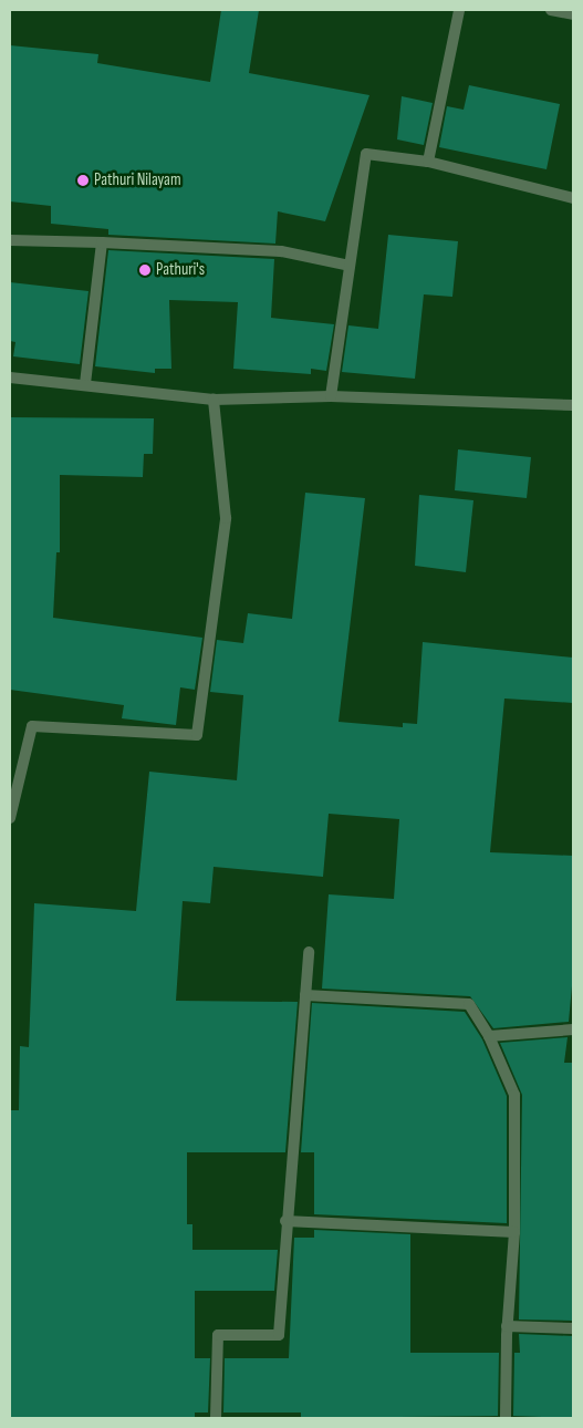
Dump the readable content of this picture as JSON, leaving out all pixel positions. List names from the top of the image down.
{
  "places": ["Pathuri Nilayam", "Pathuri's"]
}
